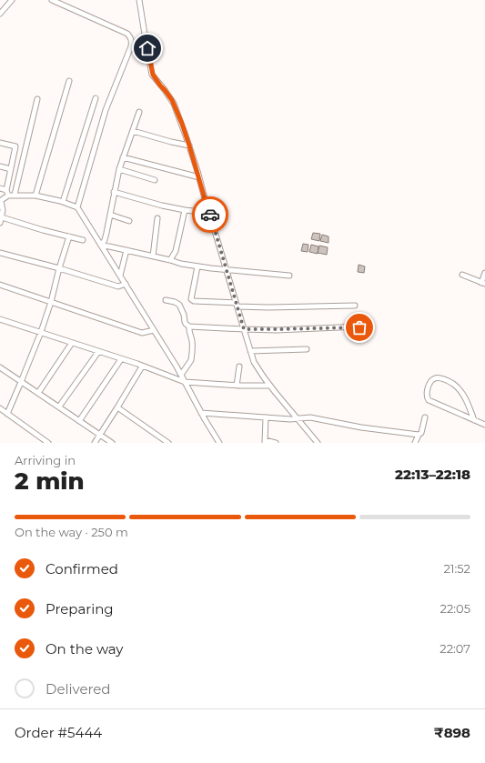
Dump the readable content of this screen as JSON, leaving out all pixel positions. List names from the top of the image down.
{
  "page": {
    "heading": ["2 min", "Arriving in", "22:13–22:18"],
    "panel": ["Order #5444", "₹898"],
    "bar": "On the way · 250 m",
    "list": [
      ["Confirmed", "21:52"],
      ["Preparing", "22:05"],
      ["On the way", "22:07"],
      "Delivered"
    ]
  }
}
